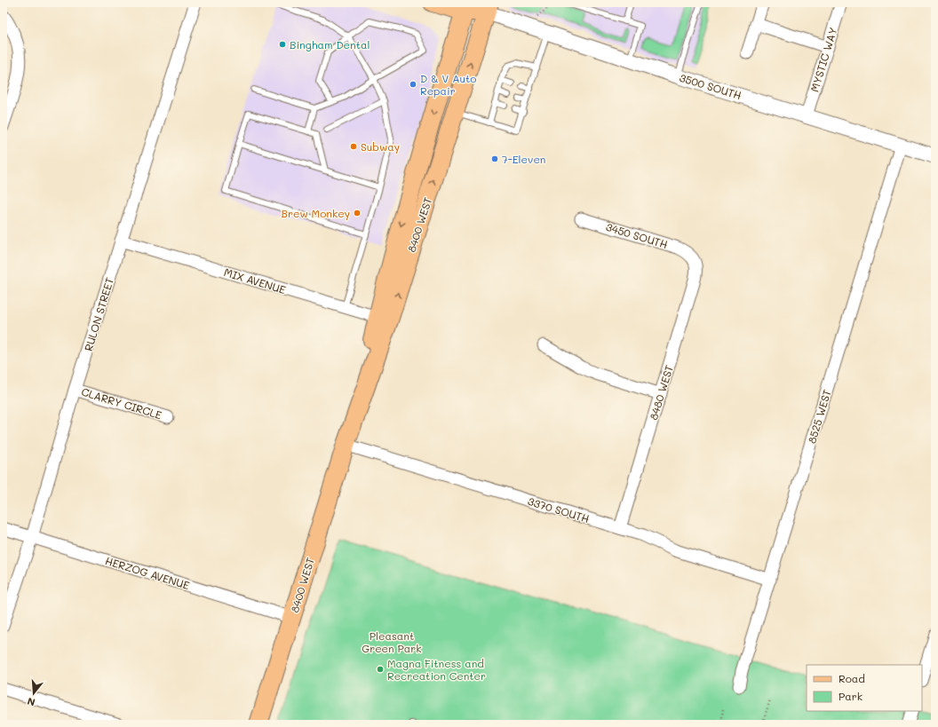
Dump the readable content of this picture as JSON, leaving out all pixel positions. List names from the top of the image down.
{
  "streets": {
    "main road": ["3500 SOUTH", "8400 WEST"],
    "street": [
      "MYSTIC WAY",
      "3450 SOUTH",
      "MIX AVENUE",
      "RULON STREET",
      "8480 WEST",
      "CLARRY CIRCLE",
      "8525 WEST",
      "3370 SOUTH",
      "HERZOG AVENUE"
    ]
  },
  "crossings": [
    ["MYSTIC WAY", "3500 SOUTH"],
    ["3500 SOUTH", "8400 WEST"],
    ["3500 SOUTH", "8525 WEST"],
    ["8400 WEST", "MIX AVENUE"],
    ["8400 WEST", "3370 SOUTH"],
    ["8400 WEST", "HERZOG AVENUE"],
    ["3450 SOUTH", "8480 WEST"],
    ["MIX AVENUE", "RULON STREET"],
    ["RULON STREET", "CLARRY CIRCLE"],
    ["RULON STREET", "HERZOG AVENUE"],
    ["8480 WEST", "3370 SOUTH"],
    ["8525 WEST", "3370 SOUTH"]
  ],
  "parks": ["Pleasant Green Park"],
  "places": [
    "Bingham Dental",
    "D & V Auto Repair",
    "Subway",
    "7-Eleven",
    "Brew Monkey",
    "Magna Fitness and Recreation Center"
  ],
  "legend": ["Road", "Park"],
  "north": "bottom"
}
